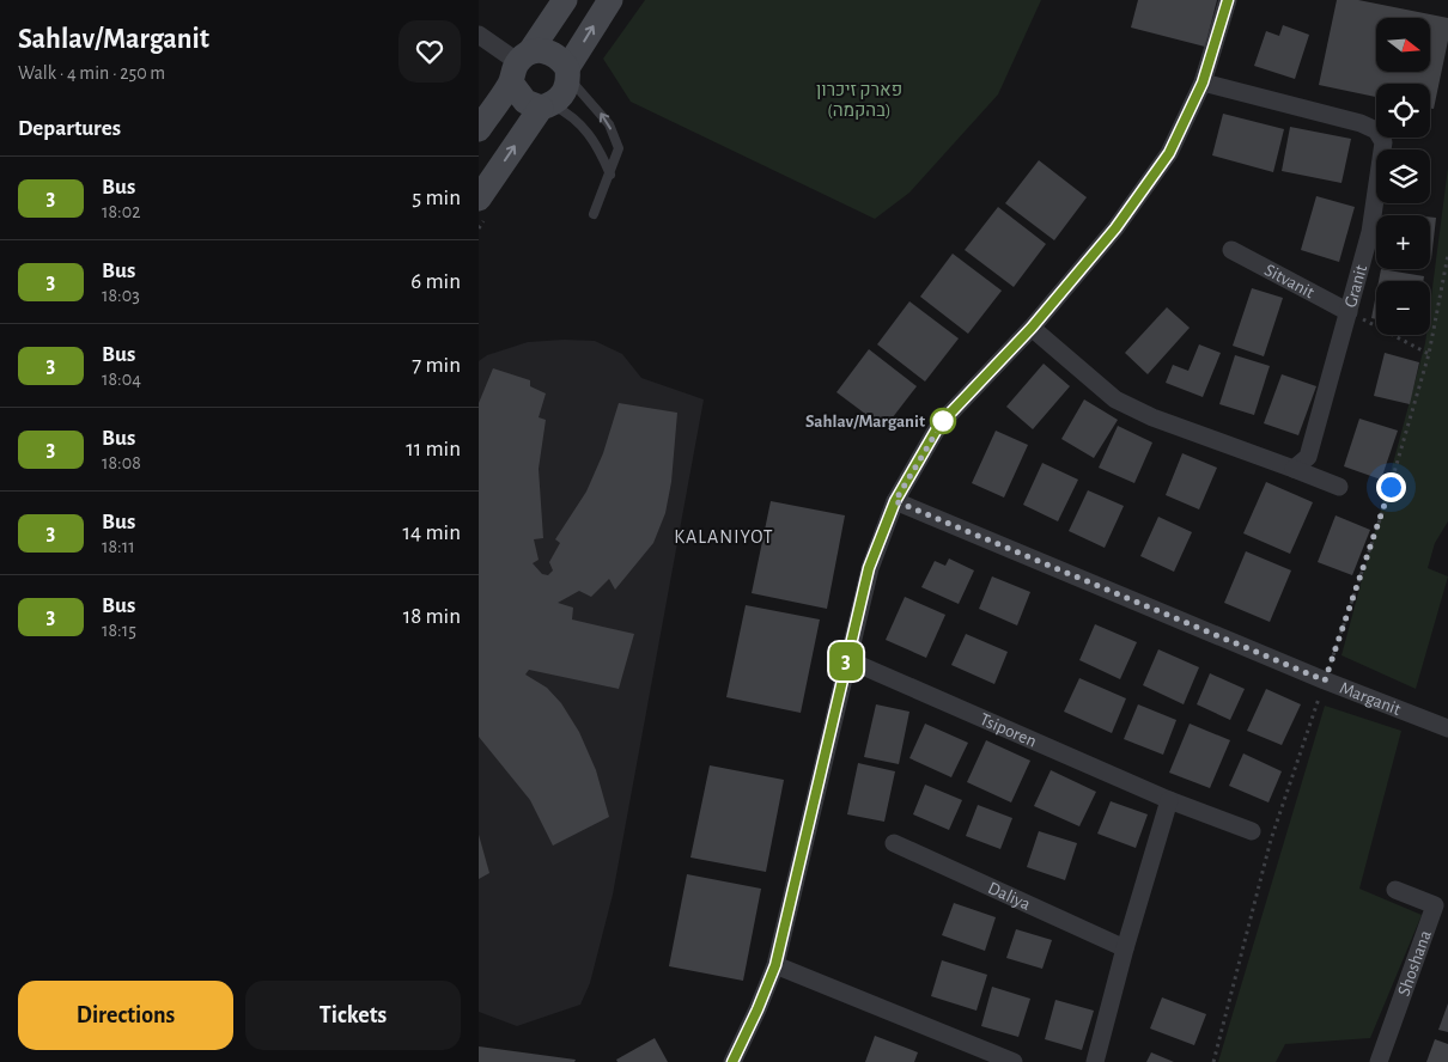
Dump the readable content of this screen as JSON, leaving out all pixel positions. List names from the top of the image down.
{
  "streets": {
    "street": [
      "Sitvanit",
      "Granit",
      "Marganit",
      "Tsiporen",
      "Daliya",
      "Shoshana"
    ]
  },
  "crossings": [
    ["Sitvanit", "Granit"]
  ],
  "districts": ["KALANIYOT"],
  "parks": ["פארק זיכרון (בהקמה)"],
  "places": ["Sahlav/Marganit"],
  "lines": ["bus line 3"],
  "north": "right",
  "page": {
    "heading": [
      ["Sahlav/Marganit", "Walk · 4 min · 250 m"],
      "Departures"
    ],
    "on_map": "3",
    "map_buttons": ["+", "−"],
    "list": [
      {
        "mark": "3",
        "name": "Bus",
        "note": "18:02",
        "value": "5 min"
      },
      {
        "mark": "3",
        "name": "Bus",
        "note": "18:03",
        "value": "6 min"
      },
      {
        "mark": "3",
        "name": "Bus",
        "note": "18:04",
        "value": "7 min"
      },
      {
        "mark": "3",
        "name": "Bus",
        "note": "18:08",
        "value": "11 min"
      },
      {
        "mark": "3",
        "name": "Bus",
        "note": "18:11",
        "value": "14 min"
      },
      {
        "mark": "3",
        "name": "Bus",
        "note": "18:15",
        "value": "18 min"
      }
    ],
    "buttons": ["Directions", "Tickets"]
  }
}
